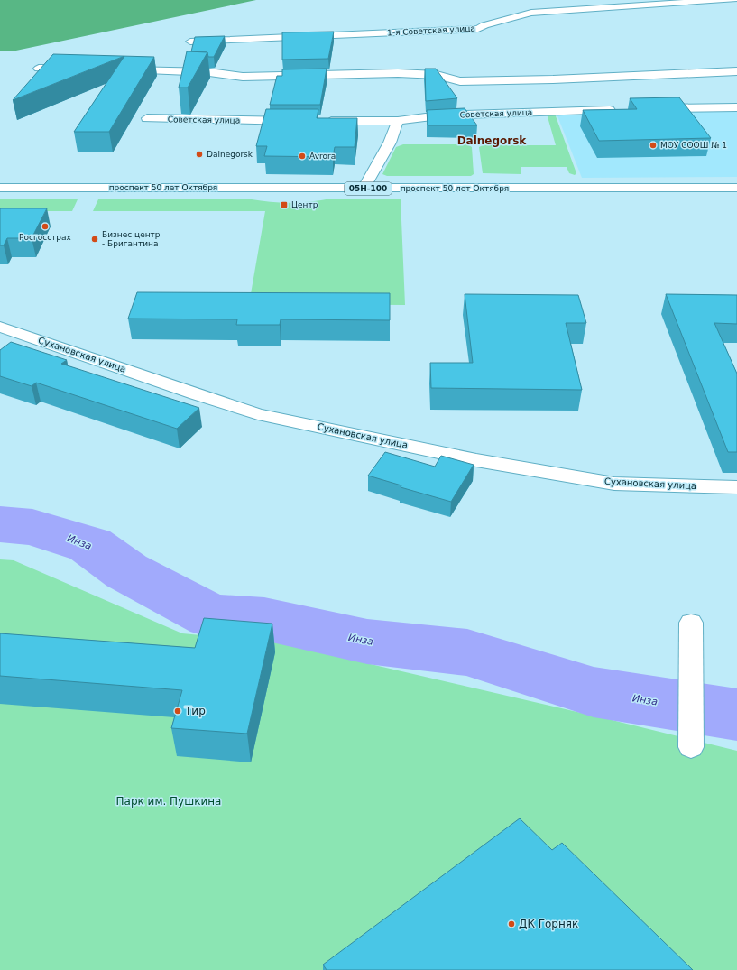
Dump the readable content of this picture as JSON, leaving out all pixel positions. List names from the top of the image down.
{
  "streets": {
    "street": [
      "1-я Советская улица",
      "Советская улица",
      "проспект 50 лет Октября",
      "05Н-100",
      "Сухановская улица"
    ]
  },
  "districts": ["Dalnegorsk"],
  "water": ["Инза"],
  "parks": ["Парк им. Пушкина"],
  "places": {
    "other": [
      "МОУ СООШ № 1",
      "Dalnegorsk",
      "Avrora",
      "Росгосстрах",
      "Бизнес центр - Бригантина",
      "Тир",
      "ДК Горняк"
    ],
    "transit": ["Центр"]
  }
}
